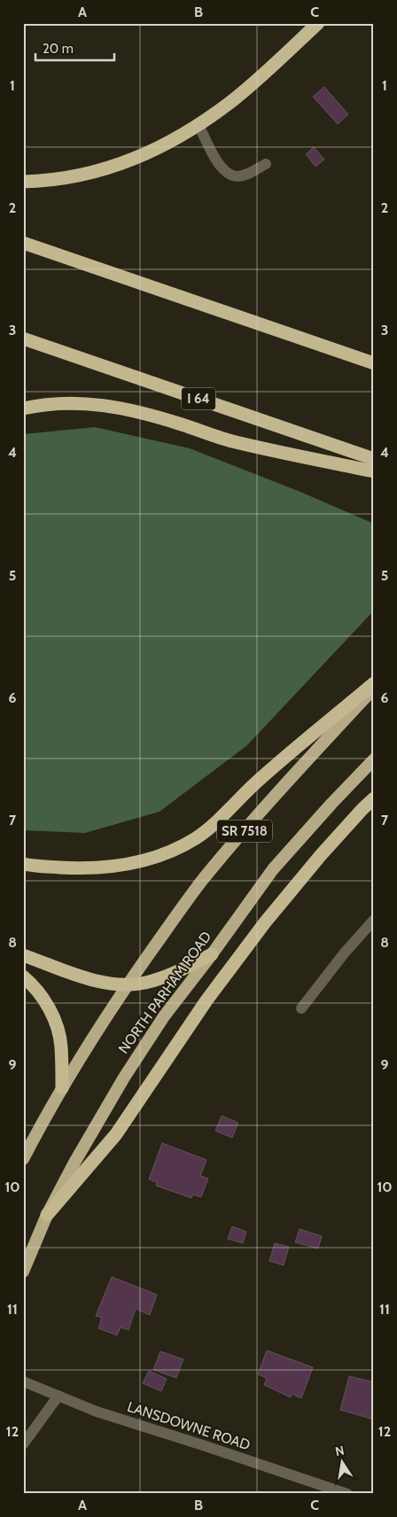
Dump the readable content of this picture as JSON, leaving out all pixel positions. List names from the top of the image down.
{
  "streets": {
    "highway": ["I 64", "SR 7518", "NORTH PARHAM ROAD"],
    "street": ["LANSDOWNE ROAD"]
  },
  "scale_bar": "20 m",
  "north": "top",
  "grid": {
    "columns": ["A", "B", "C"],
    "rows": [
      "1",
      "2",
      "3",
      "4",
      "5",
      "6",
      "7",
      "8",
      "9",
      "10",
      "11",
      "12"
    ]
  }
}
